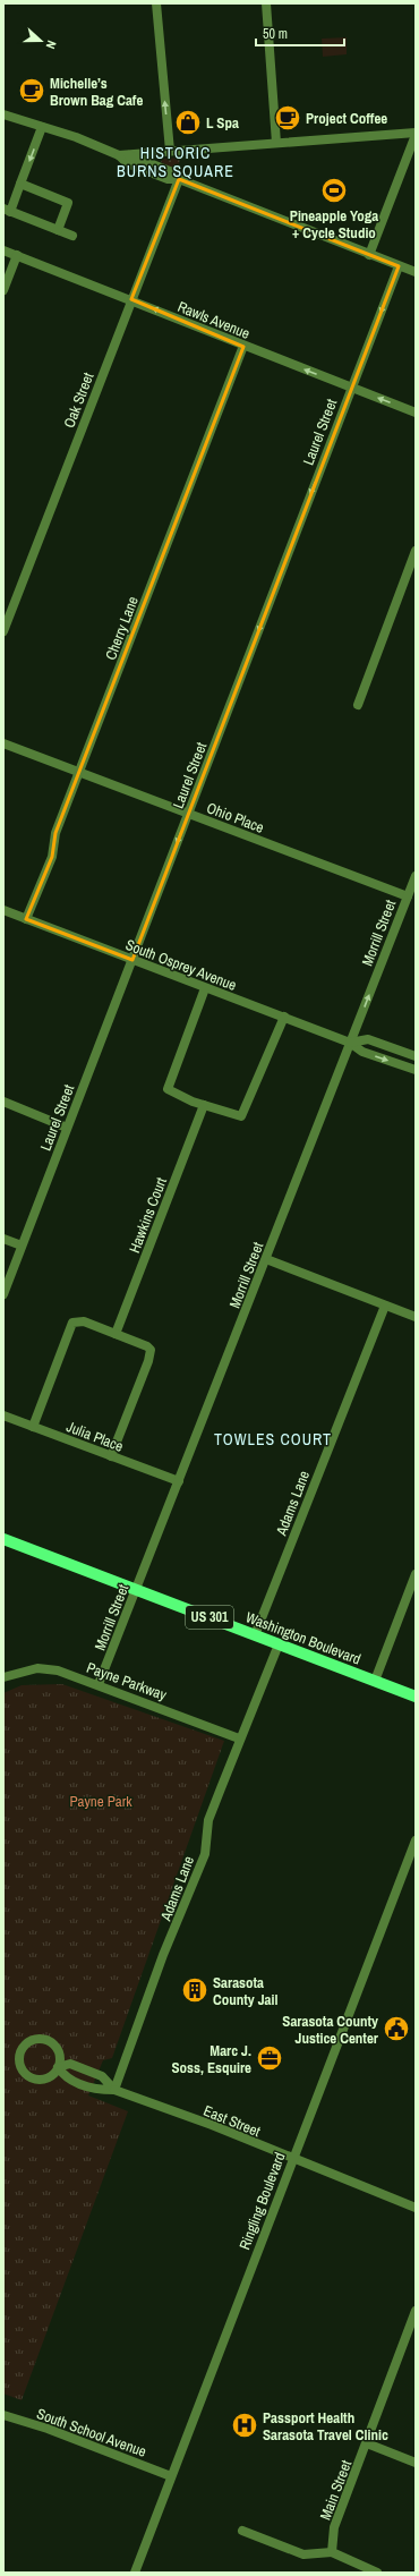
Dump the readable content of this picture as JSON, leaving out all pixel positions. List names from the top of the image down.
{
  "streets": {
    "main road": ["US 301", "Washington Boulevard"],
    "street": [
      "Rawls Avenue",
      "Oak Street",
      "Laurel Street",
      "Cherry Lane",
      "Ohio Place",
      "Morrill Street",
      "South Osprey Avenue",
      "Hawkins Court",
      "Julia Place",
      "Adams Lane",
      "Payne Parkway",
      "East Street",
      "Ringling Boulevard",
      "South School Avenue",
      "Main Street"
    ]
  },
  "crossings": [
    ["Rawls Avenue", "Oak Street"],
    ["Rawls Avenue", "Laurel Street"],
    ["Rawls Avenue", "Cherry Lane"],
    ["Laurel Street", "Ohio Place"],
    ["Laurel Street", "South Osprey Avenue"],
    ["Cherry Lane", "Ohio Place"],
    ["Cherry Lane", "South Osprey Avenue"],
    ["Ohio Place", "Morrill Street"],
    ["Morrill Street", "South Osprey Avenue"],
    ["Morrill Street", "Julia Place"],
    ["Morrill Street", "Washington Boulevard"],
    ["Morrill Street", "Payne Parkway"],
    ["Adams Lane", "Washington Boulevard"],
    ["Adams Lane", "Payne Parkway"],
    ["Adams Lane", "East Street"],
    ["East Street", "Ringling Boulevard"],
    ["Ringling Boulevard", "South School Avenue"]
  ],
  "one_way": ["Rawls Avenue", "Laurel Street"],
  "districts": ["HISTORIC BURNS SQUARE", "TOWLES COURT"],
  "parks": ["Payne Park"],
  "places": {
    "cafe": ["Michelle’s Brown Bag Cafe", "Project Coffee"],
    "shop": ["L Spa"],
    "sports": ["Pineapple Yoga + Cycle Studio"],
    "building": ["Sarasota County Jail"],
    "public building": ["Sarasota County Justice Center"],
    "office": ["Marc J. Soss, Esquire"],
    "hospital": ["Passport Health Sarasota Travel Clinic"]
  },
  "scale_bar": "50 m",
  "north": "right"
}
